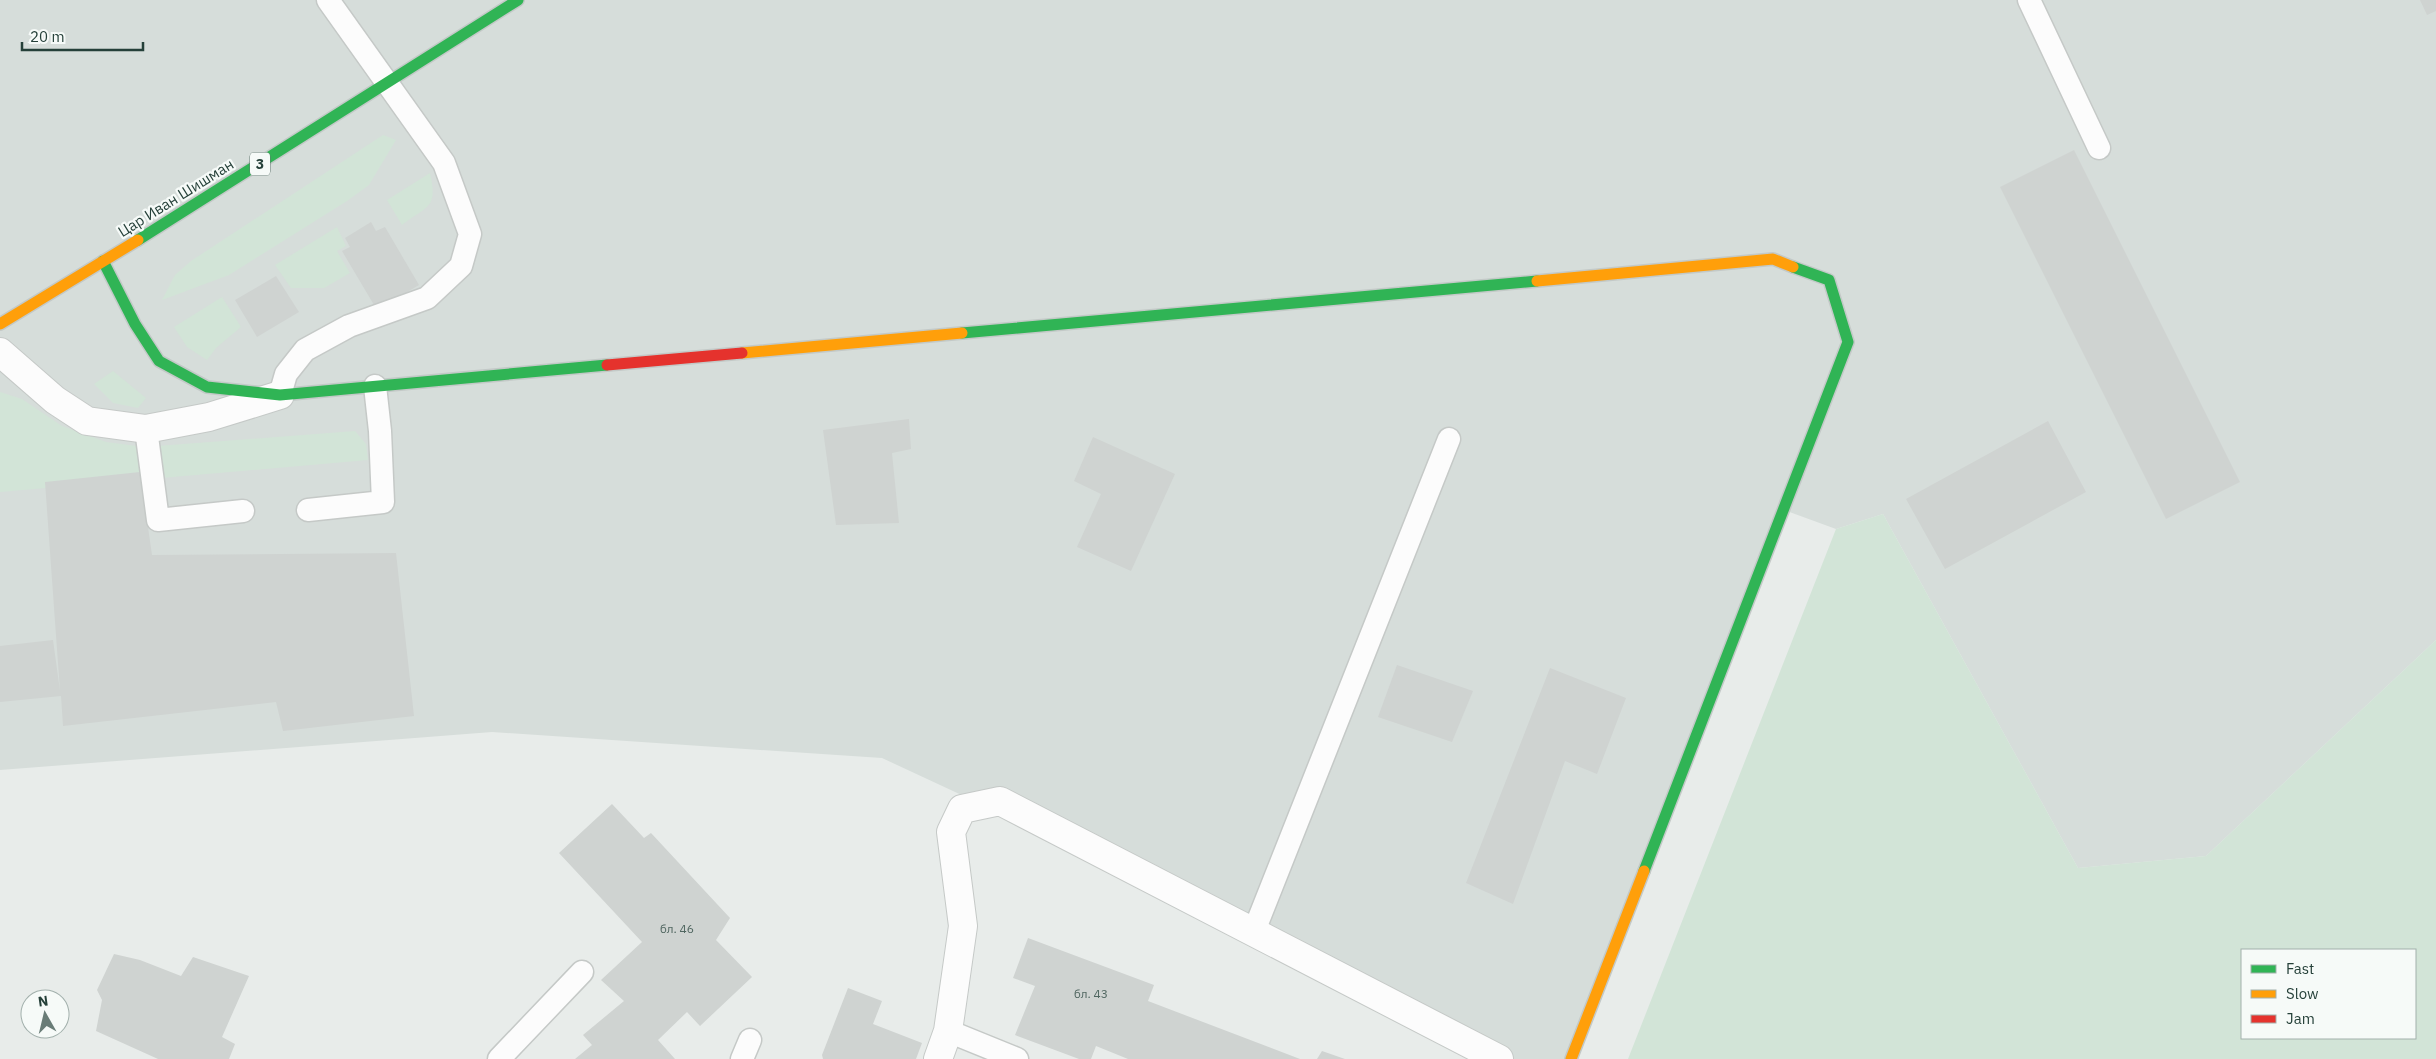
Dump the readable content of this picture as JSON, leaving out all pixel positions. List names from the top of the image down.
{
  "streets": {
    "street": ["3", "Цар Иван Шишман"]
  },
  "house_numbers": ["бл. 46", "бл. 43"],
  "legend": ["Fast", "Slow", "Jam"],
  "scale_bar": "20 m",
  "north": "top"
}
